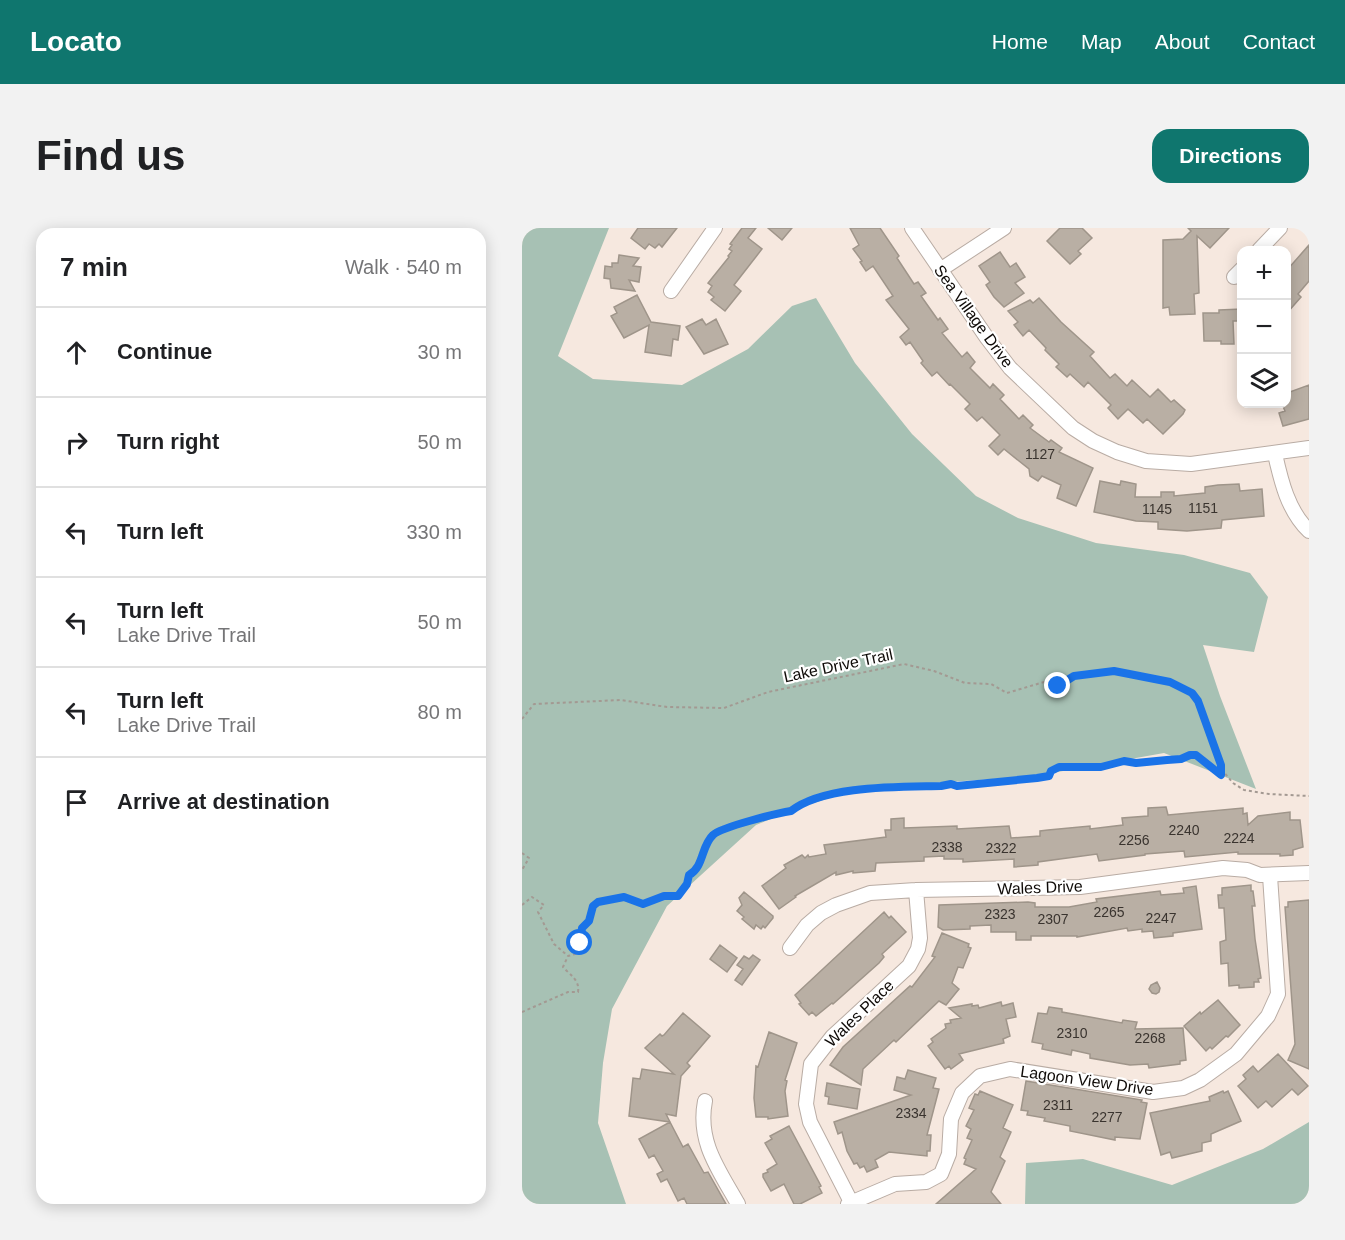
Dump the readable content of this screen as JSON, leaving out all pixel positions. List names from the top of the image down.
{
  "streets": {
    "street": [
      "Sea Village Drive",
      "Wales Drive",
      "Wales Place",
      "Lagoon View Drive"
    ],
    "path": ["Lake Drive Trail"]
  },
  "crossings": [
    ["Wales Drive", "Wales Place"],
    ["Wales Drive", "Lagoon View Drive"],
    ["Wales Place", "Lagoon View Drive"]
  ],
  "house_numbers": [
    "1127",
    "1151",
    "1145",
    "2240",
    "2224",
    "2256",
    "2338",
    "2322",
    "2265",
    "2323",
    "2247",
    "2307",
    "2310",
    "2268",
    "2311",
    "2334",
    "2277"
  ],
  "page": {
    "header": "Locato",
    "nav": [
      "Home",
      "Map",
      "About",
      "Contact"
    ],
    "buttons": "Directions",
    "title": "Find us",
    "heading": ["7 min", "Walk · 540 m"],
    "map_buttons": ["+", "−"],
    "list": [
      ["Continue", "30 m"],
      ["Turn right", "50 m"],
      ["Turn left", "330 m"],
      ["Turn left", "Lake Drive Trail", "50 m"],
      ["Turn left", "Lake Drive Trail", "80 m"],
      "Arrive at destination"
    ]
  }
}
